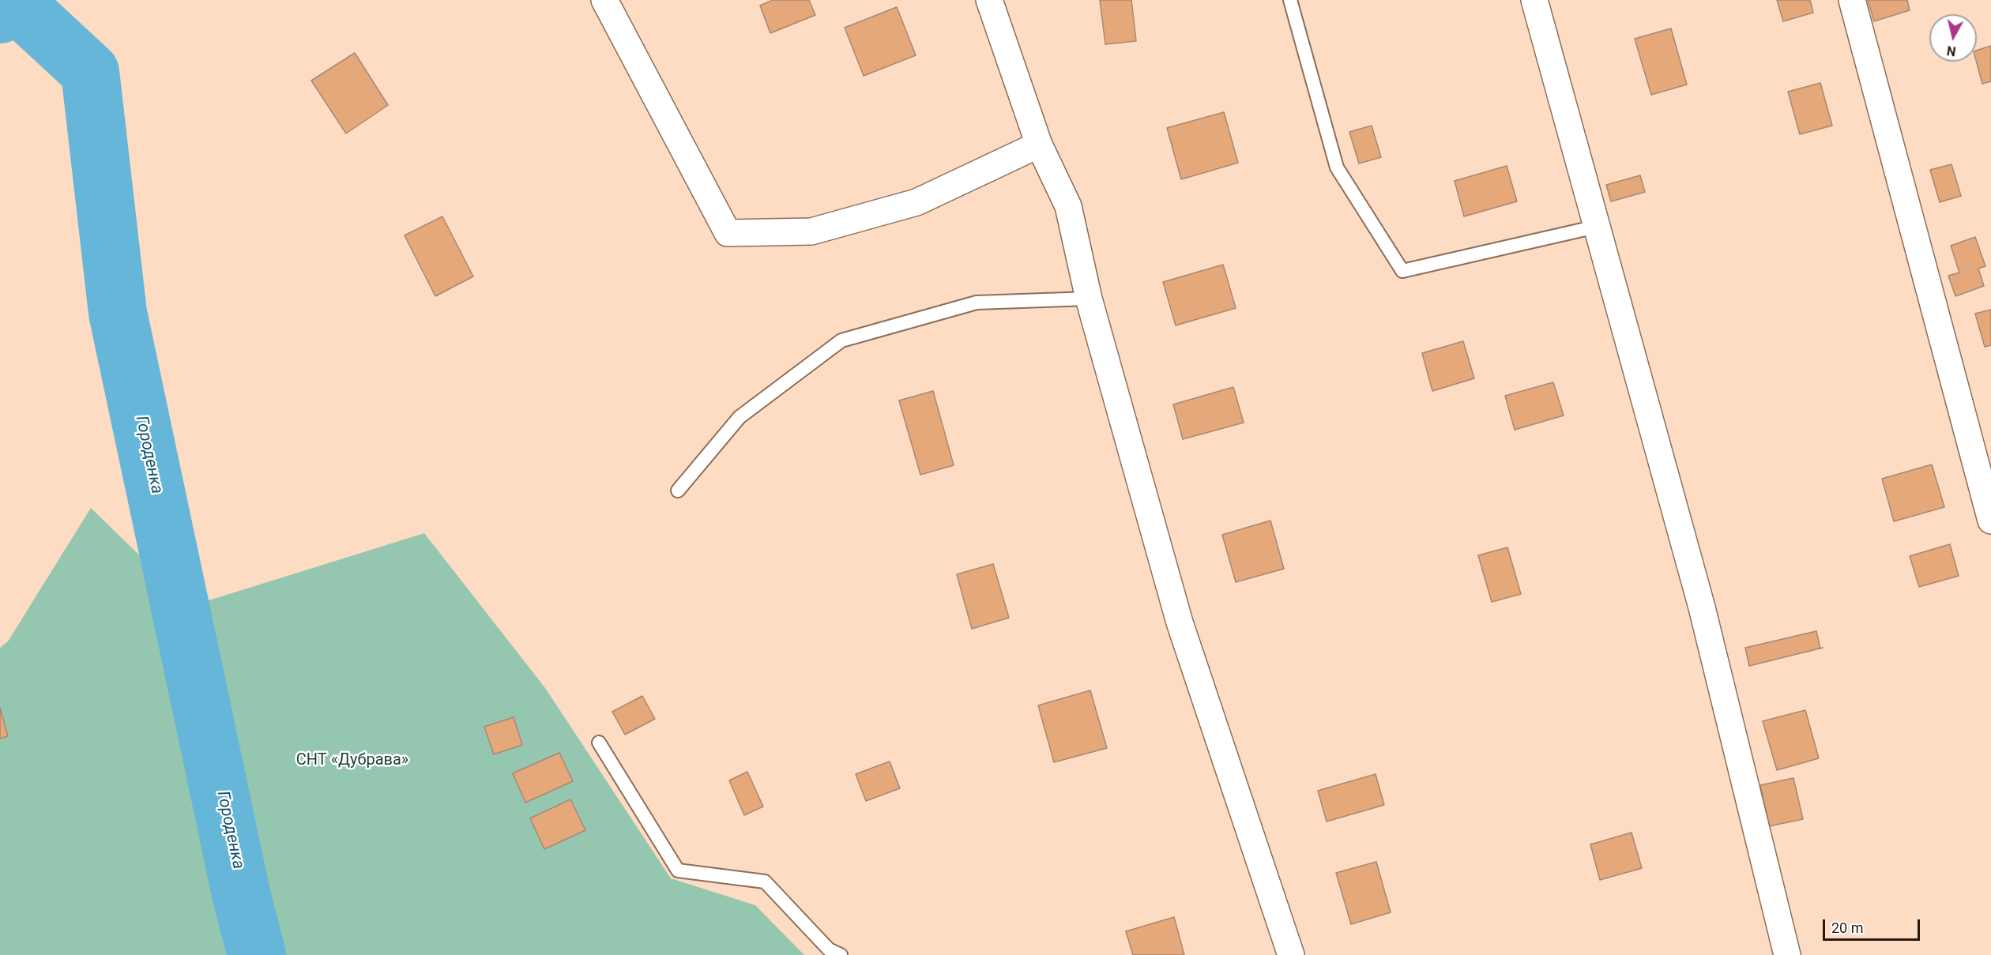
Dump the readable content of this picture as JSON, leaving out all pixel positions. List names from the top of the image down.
{
  "water": ["Городенка"],
  "parks": ["СНТ «Дубрава»"],
  "scale_bar": "20 m",
  "north": "bottom"
}
